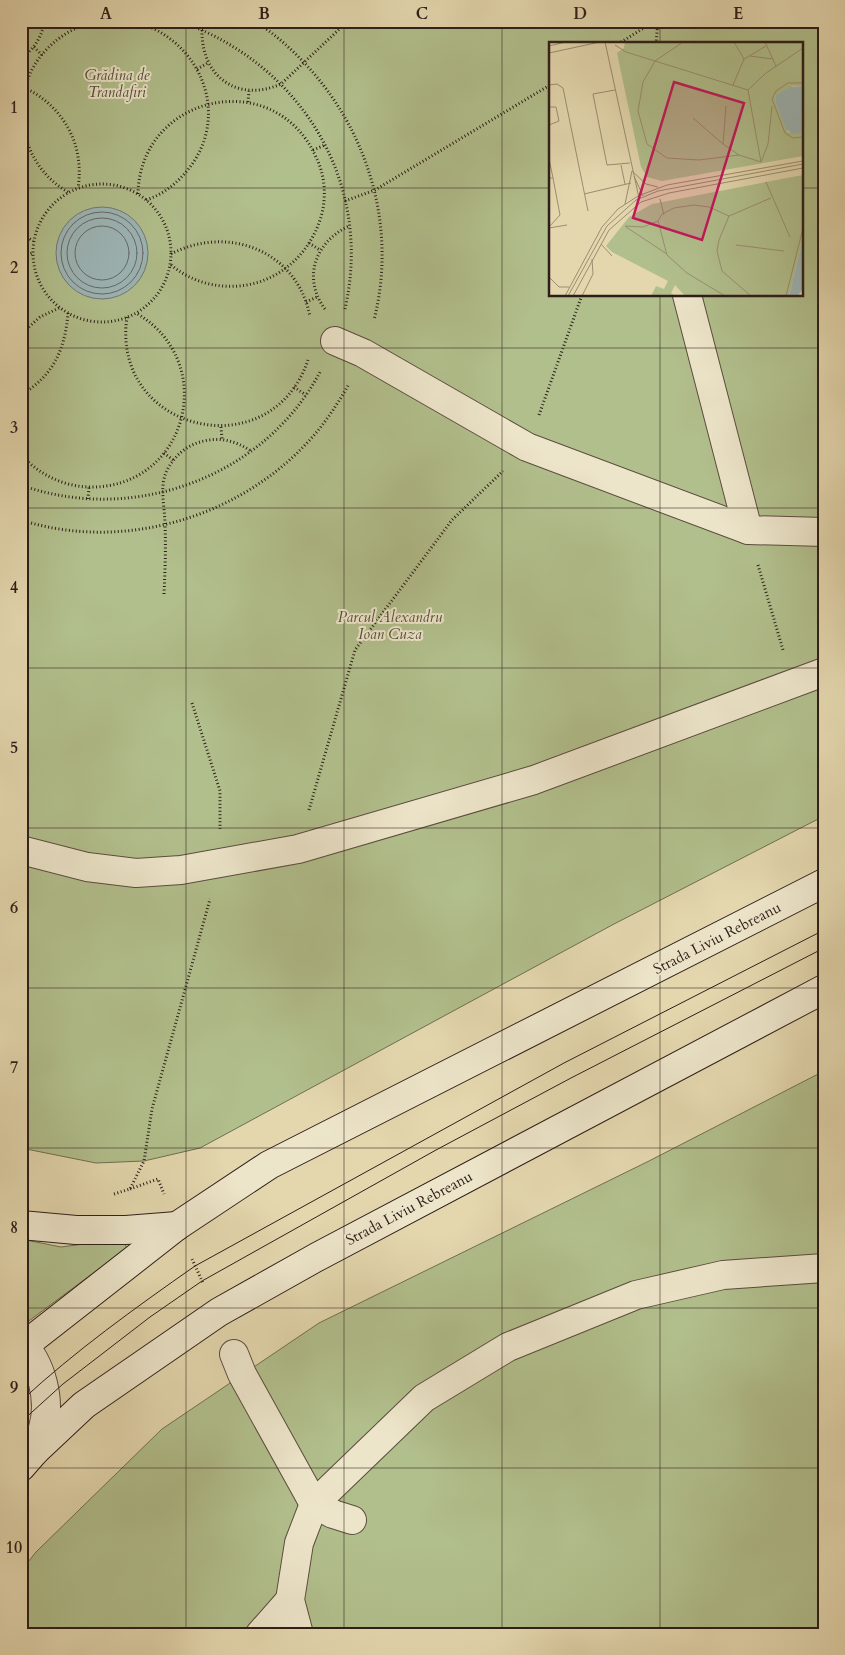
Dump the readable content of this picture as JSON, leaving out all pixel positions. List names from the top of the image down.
{
  "streets": {
    "street": ["Strada Liviu Rebreanu"]
  },
  "parks": ["Grădina de Trandafiri", "Parcul Alexandru Ioan Cuza"],
  "grid": {
    "columns": [
      "A",
      "B",
      "C",
      "D",
      "E"
    ],
    "rows": [
      "1",
      "2",
      "3",
      "4",
      "5",
      "6",
      "7",
      "8",
      "9",
      "10"
    ]
  }
}
